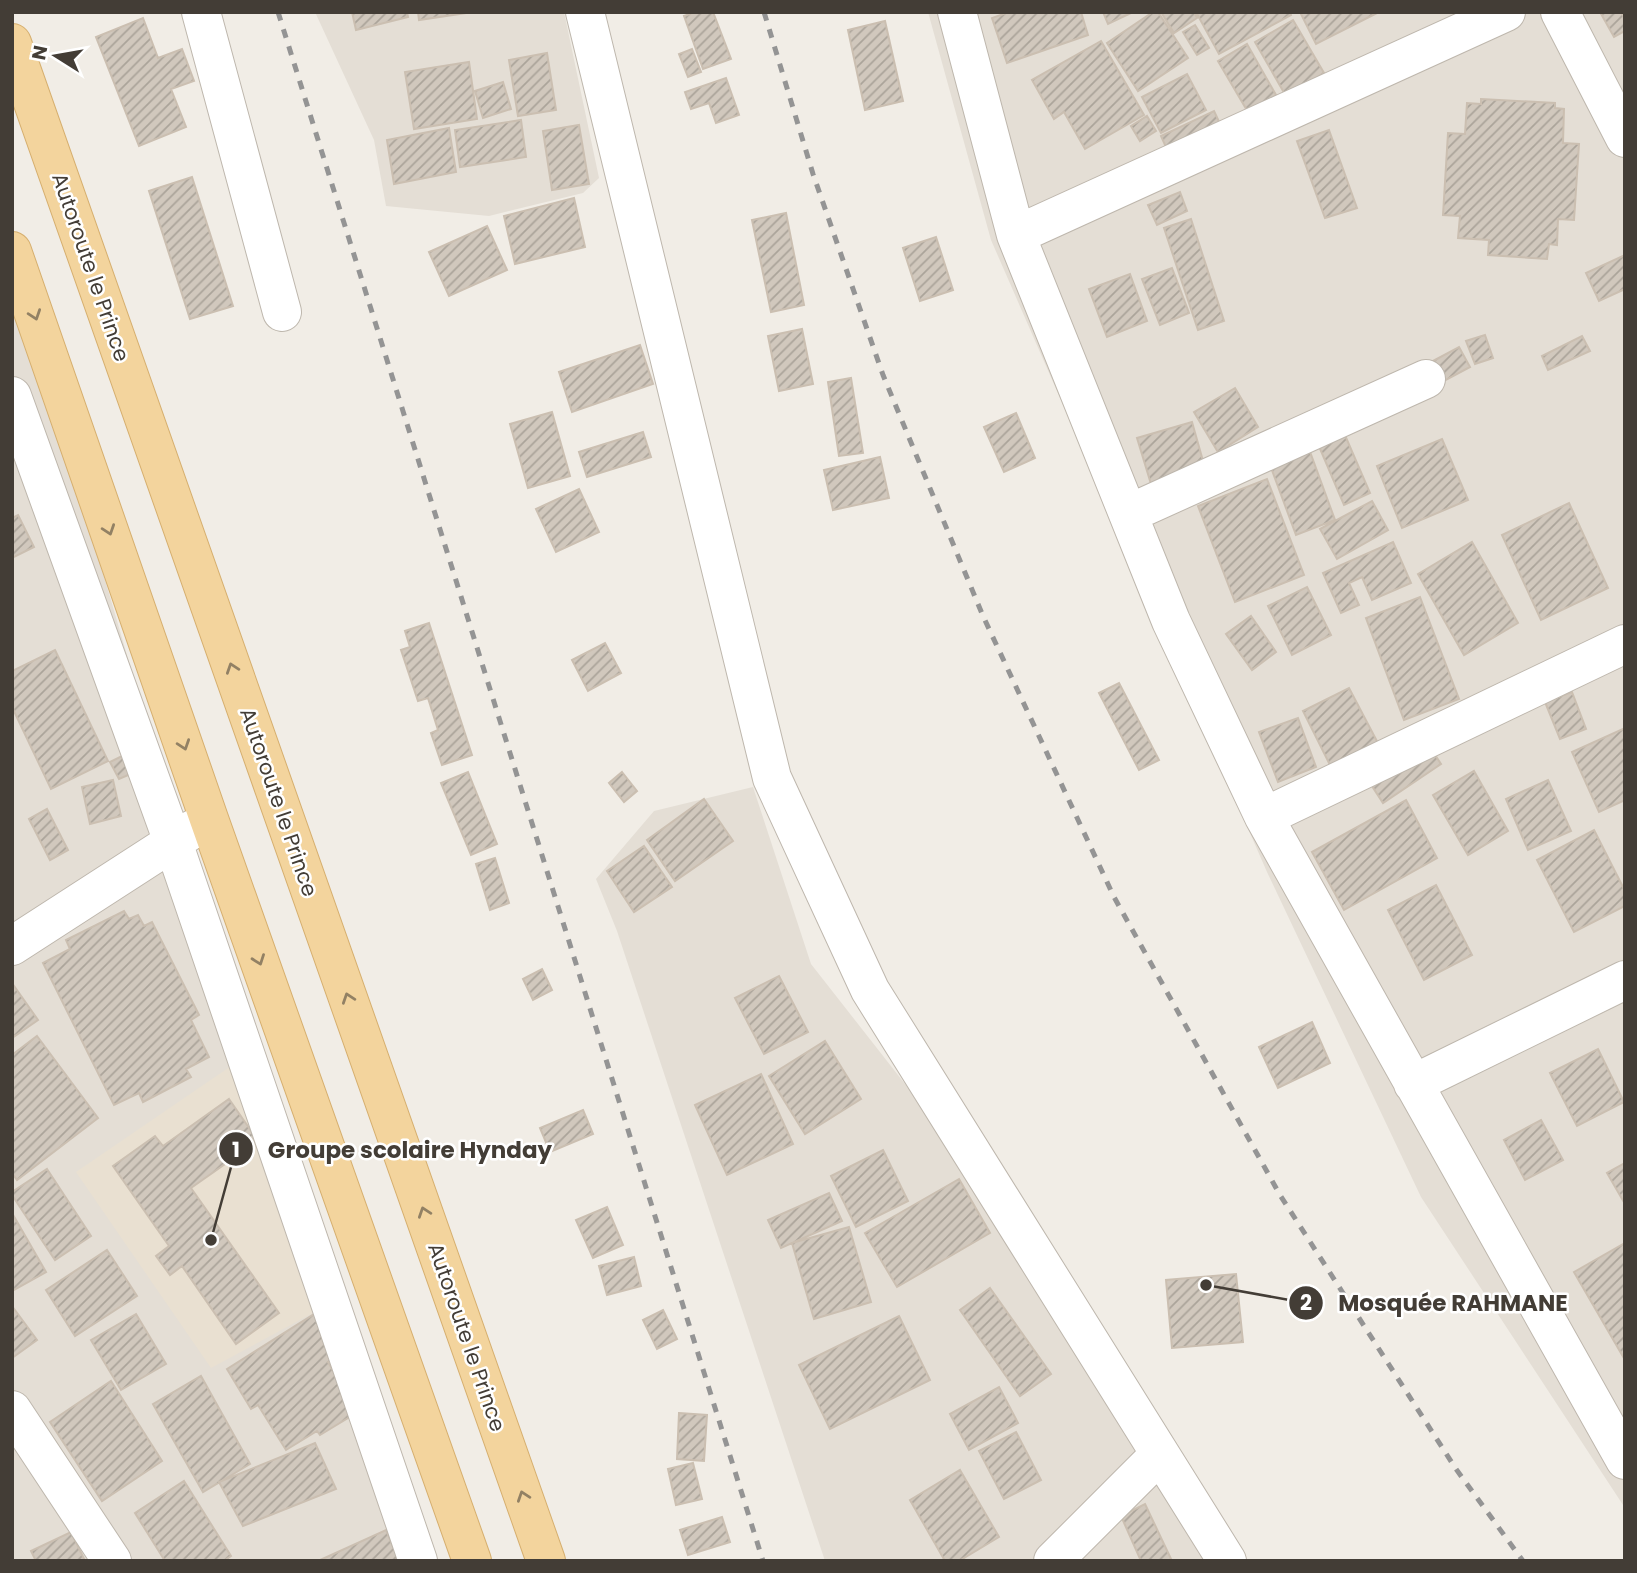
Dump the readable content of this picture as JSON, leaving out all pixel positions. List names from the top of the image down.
{
  "streets": {
    "main road": ["Autoroute le Prince"]
  },
  "places": ["Groupe scolaire Hynday", "Mosquée RAHMANE"],
  "north": "left"
}
